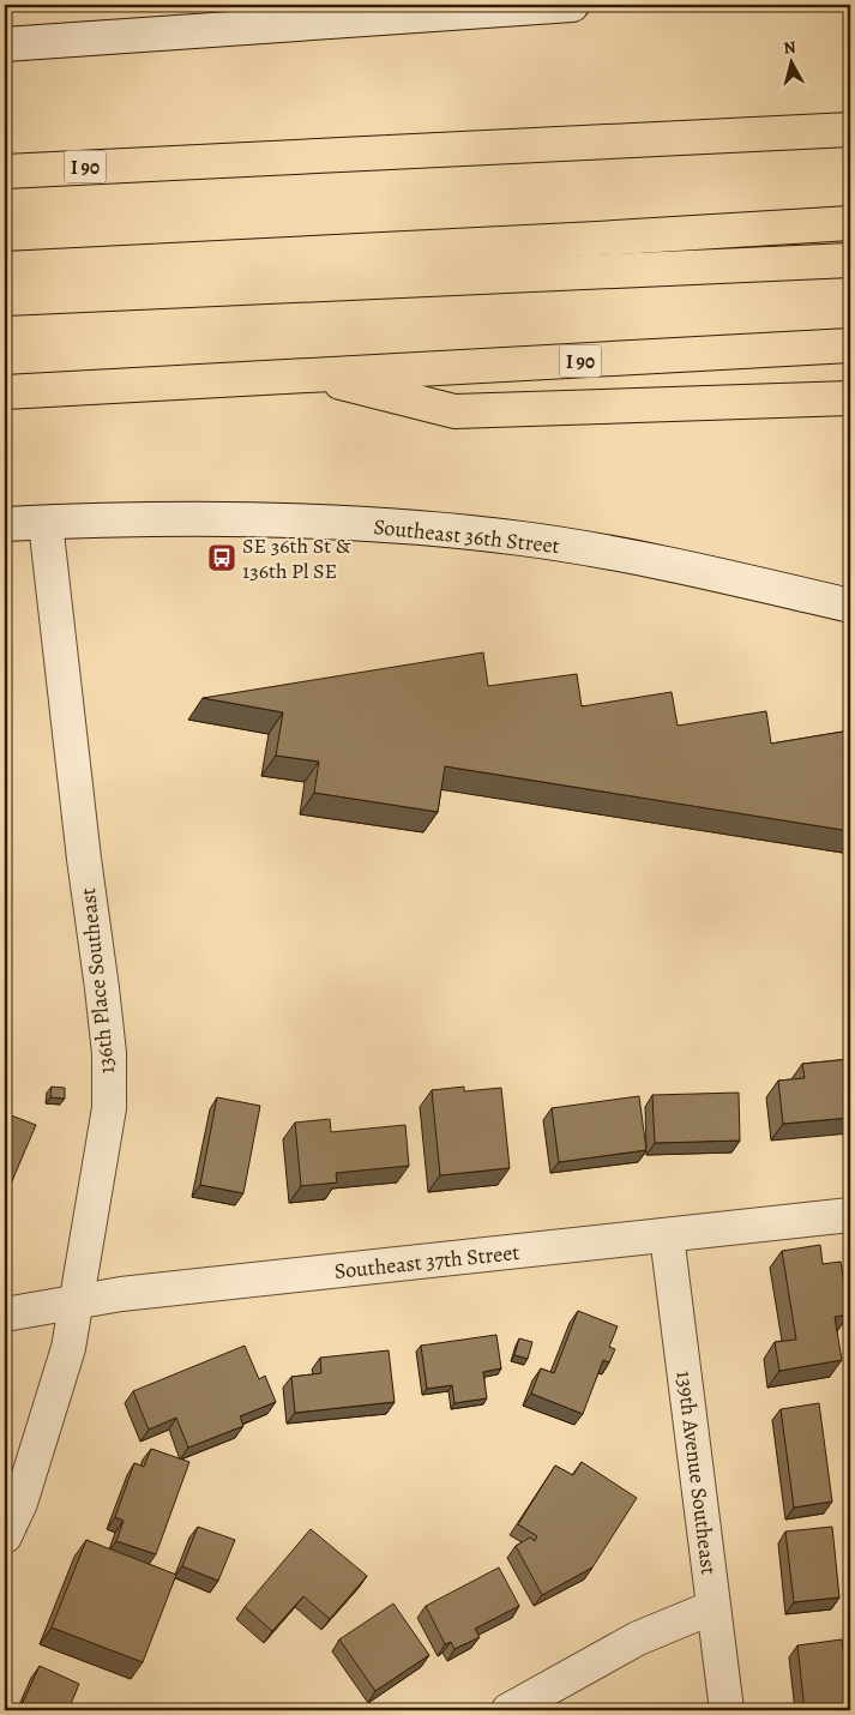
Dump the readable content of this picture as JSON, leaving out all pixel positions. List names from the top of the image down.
{
  "streets": {
    "highway": ["I 90"],
    "street": [
      "Southeast 36th Street",
      "136th Place Southeast",
      "Southeast 37th Street",
      "139th Avenue Southeast"
    ]
  },
  "crossings": [
    ["Southeast 36th Street", "136th Place Southeast"],
    ["136th Place Southeast", "Southeast 37th Street"],
    ["Southeast 37th Street", "139th Avenue Southeast"]
  ],
  "places": {
    "bus stop": ["SE 36th St & 136th Pl SE"]
  },
  "north": "top"
}
